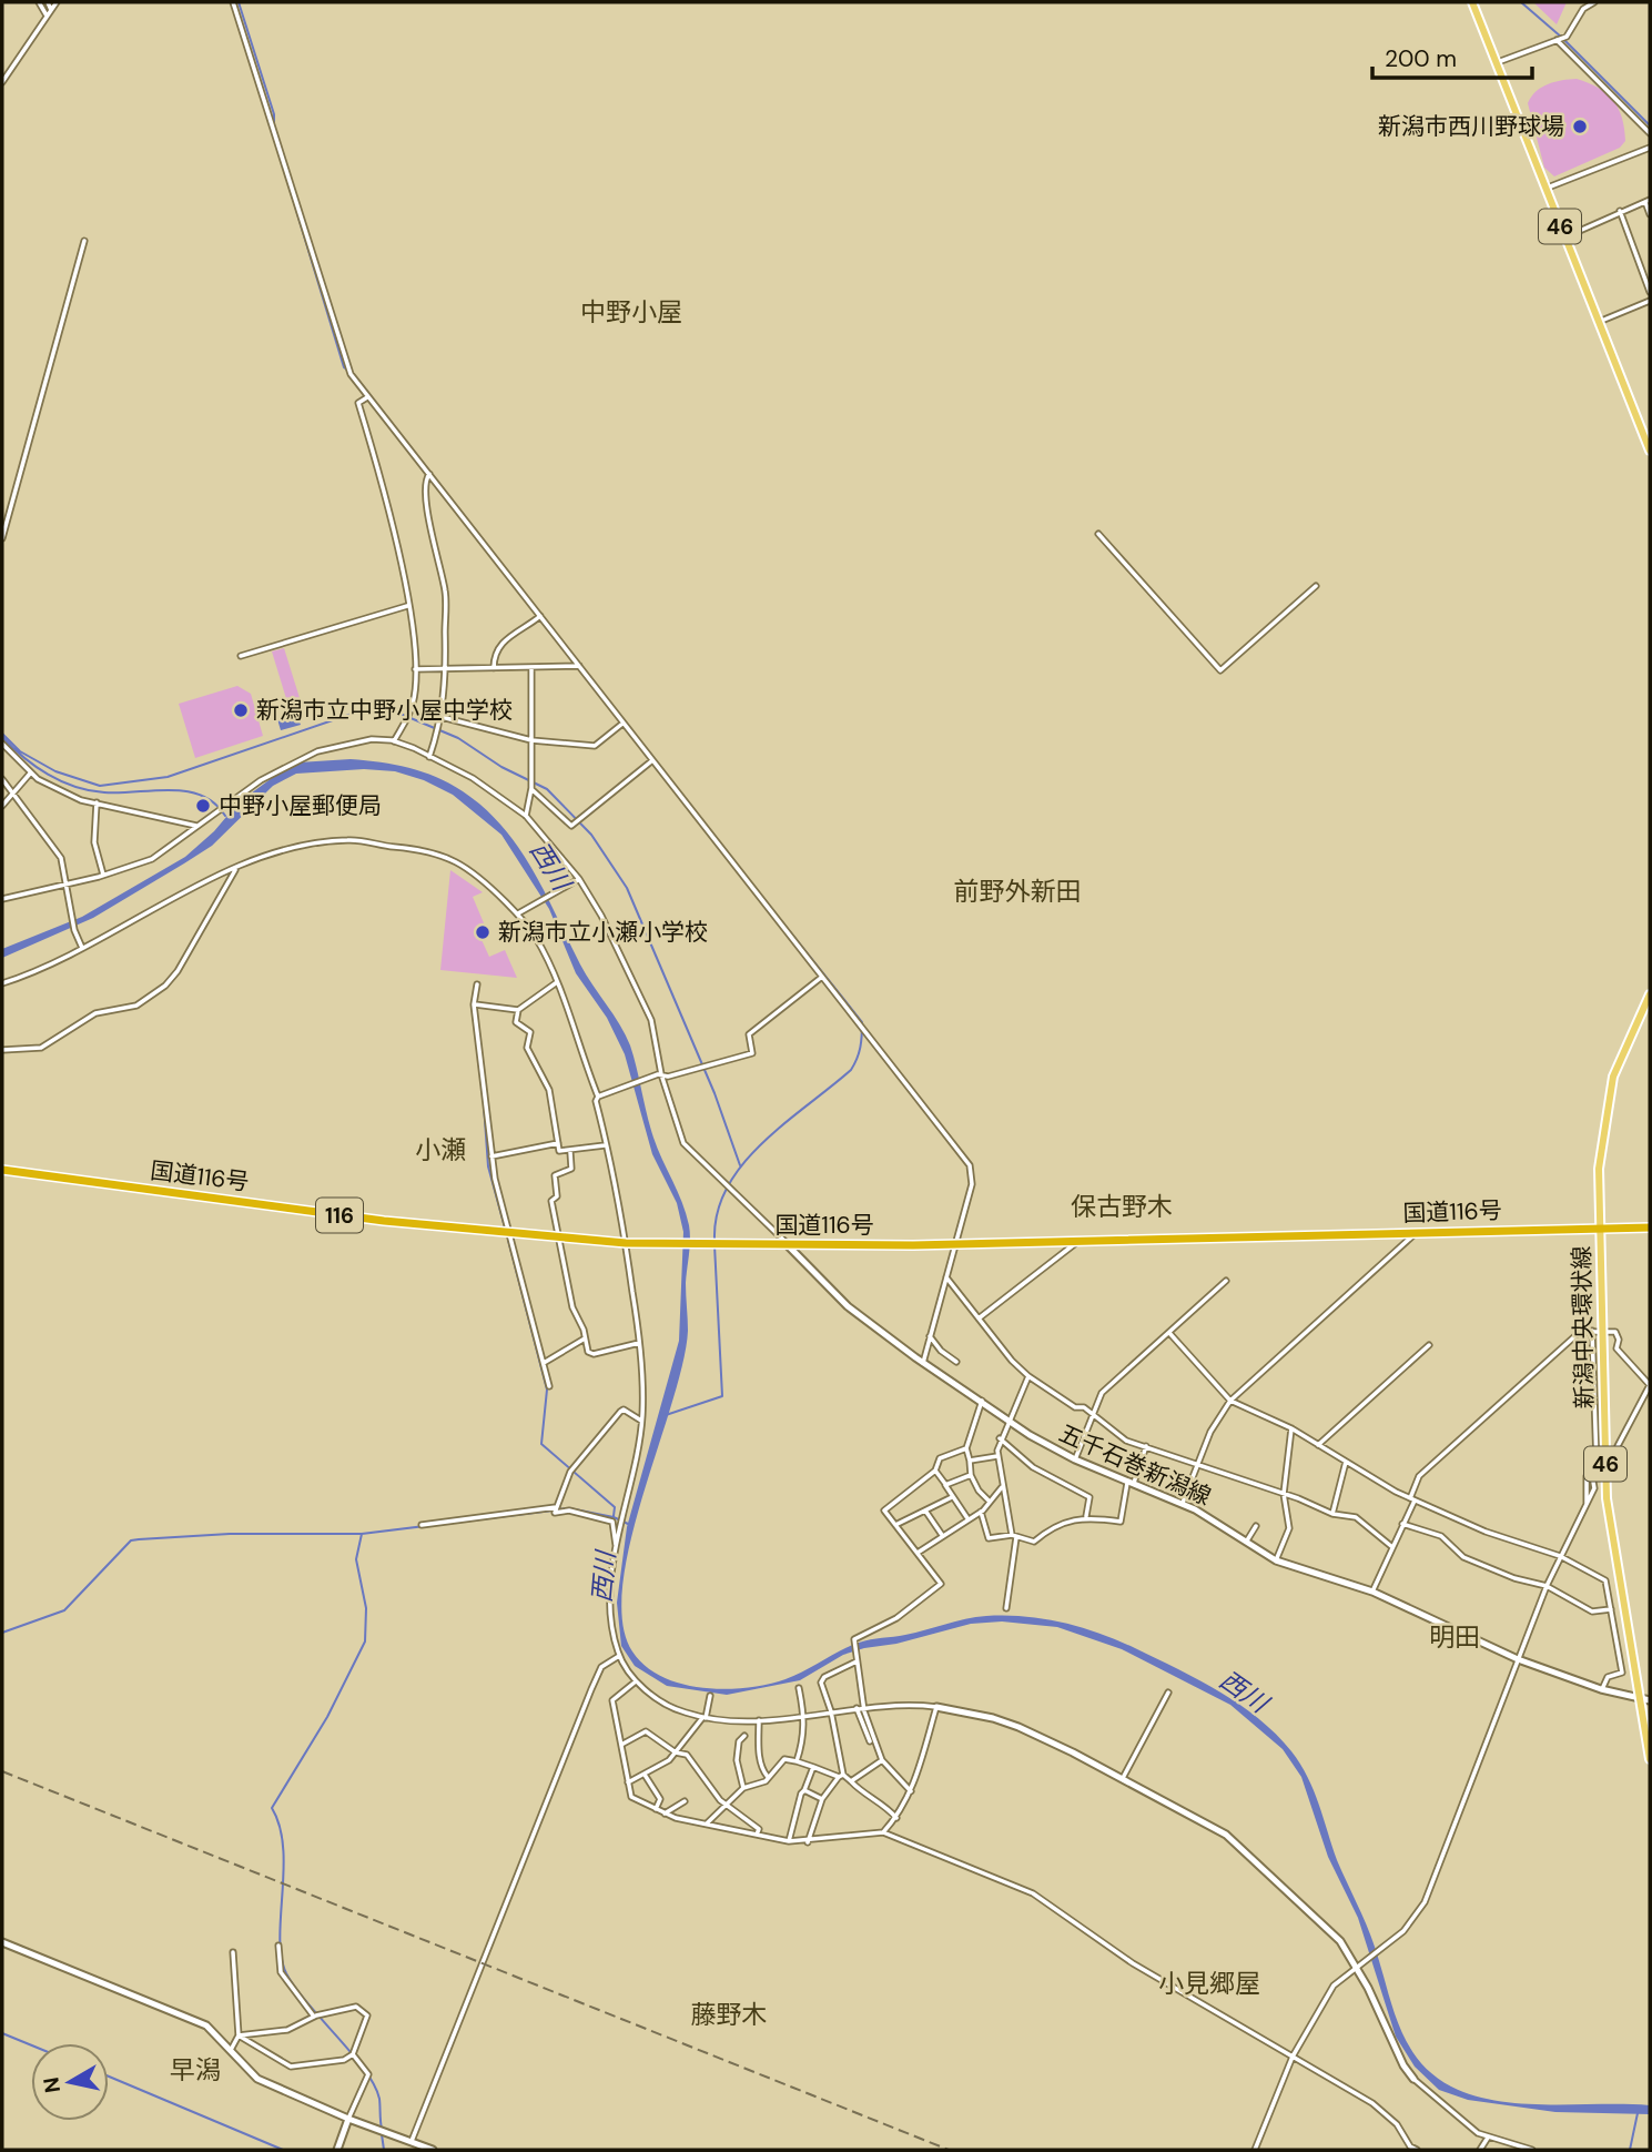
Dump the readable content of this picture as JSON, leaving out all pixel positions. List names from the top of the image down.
{
  "streets": {
    "highway": ["国道116号", "116"],
    "main road": ["46", "新潟中央環状線"],
    "street": ["五千石巻新潟線"]
  },
  "crossings": [
    ["国道116号", "新潟中央環状線"],
    ["国道116号", "五千石巻新潟線"],
    ["新潟中央環状線", "五千石巻新潟線"]
  ],
  "districts": [
    "中野小屋",
    "前野外新田",
    "小瀬",
    "保古野木",
    "明田",
    "小見郷屋",
    "藤野木",
    "早潟"
  ],
  "water": ["西川"],
  "places": [
    "新潟市西川野球場",
    "新潟市立中野小屋中学校",
    "中野小屋郵便局",
    "新潟市立小瀬小学校"
  ],
  "scale_bar": "200 m",
  "north": "left"
}
